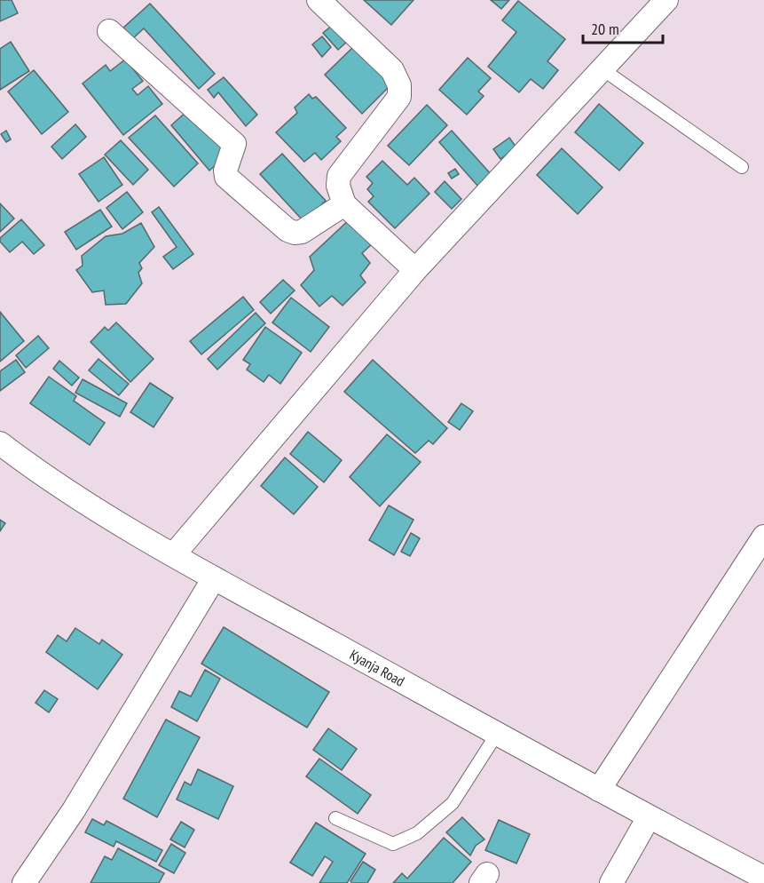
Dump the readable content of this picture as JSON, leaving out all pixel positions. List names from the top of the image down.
{
  "streets": {
    "street": ["Kyanja Road"]
  },
  "scale_bar": "20 m"
}
